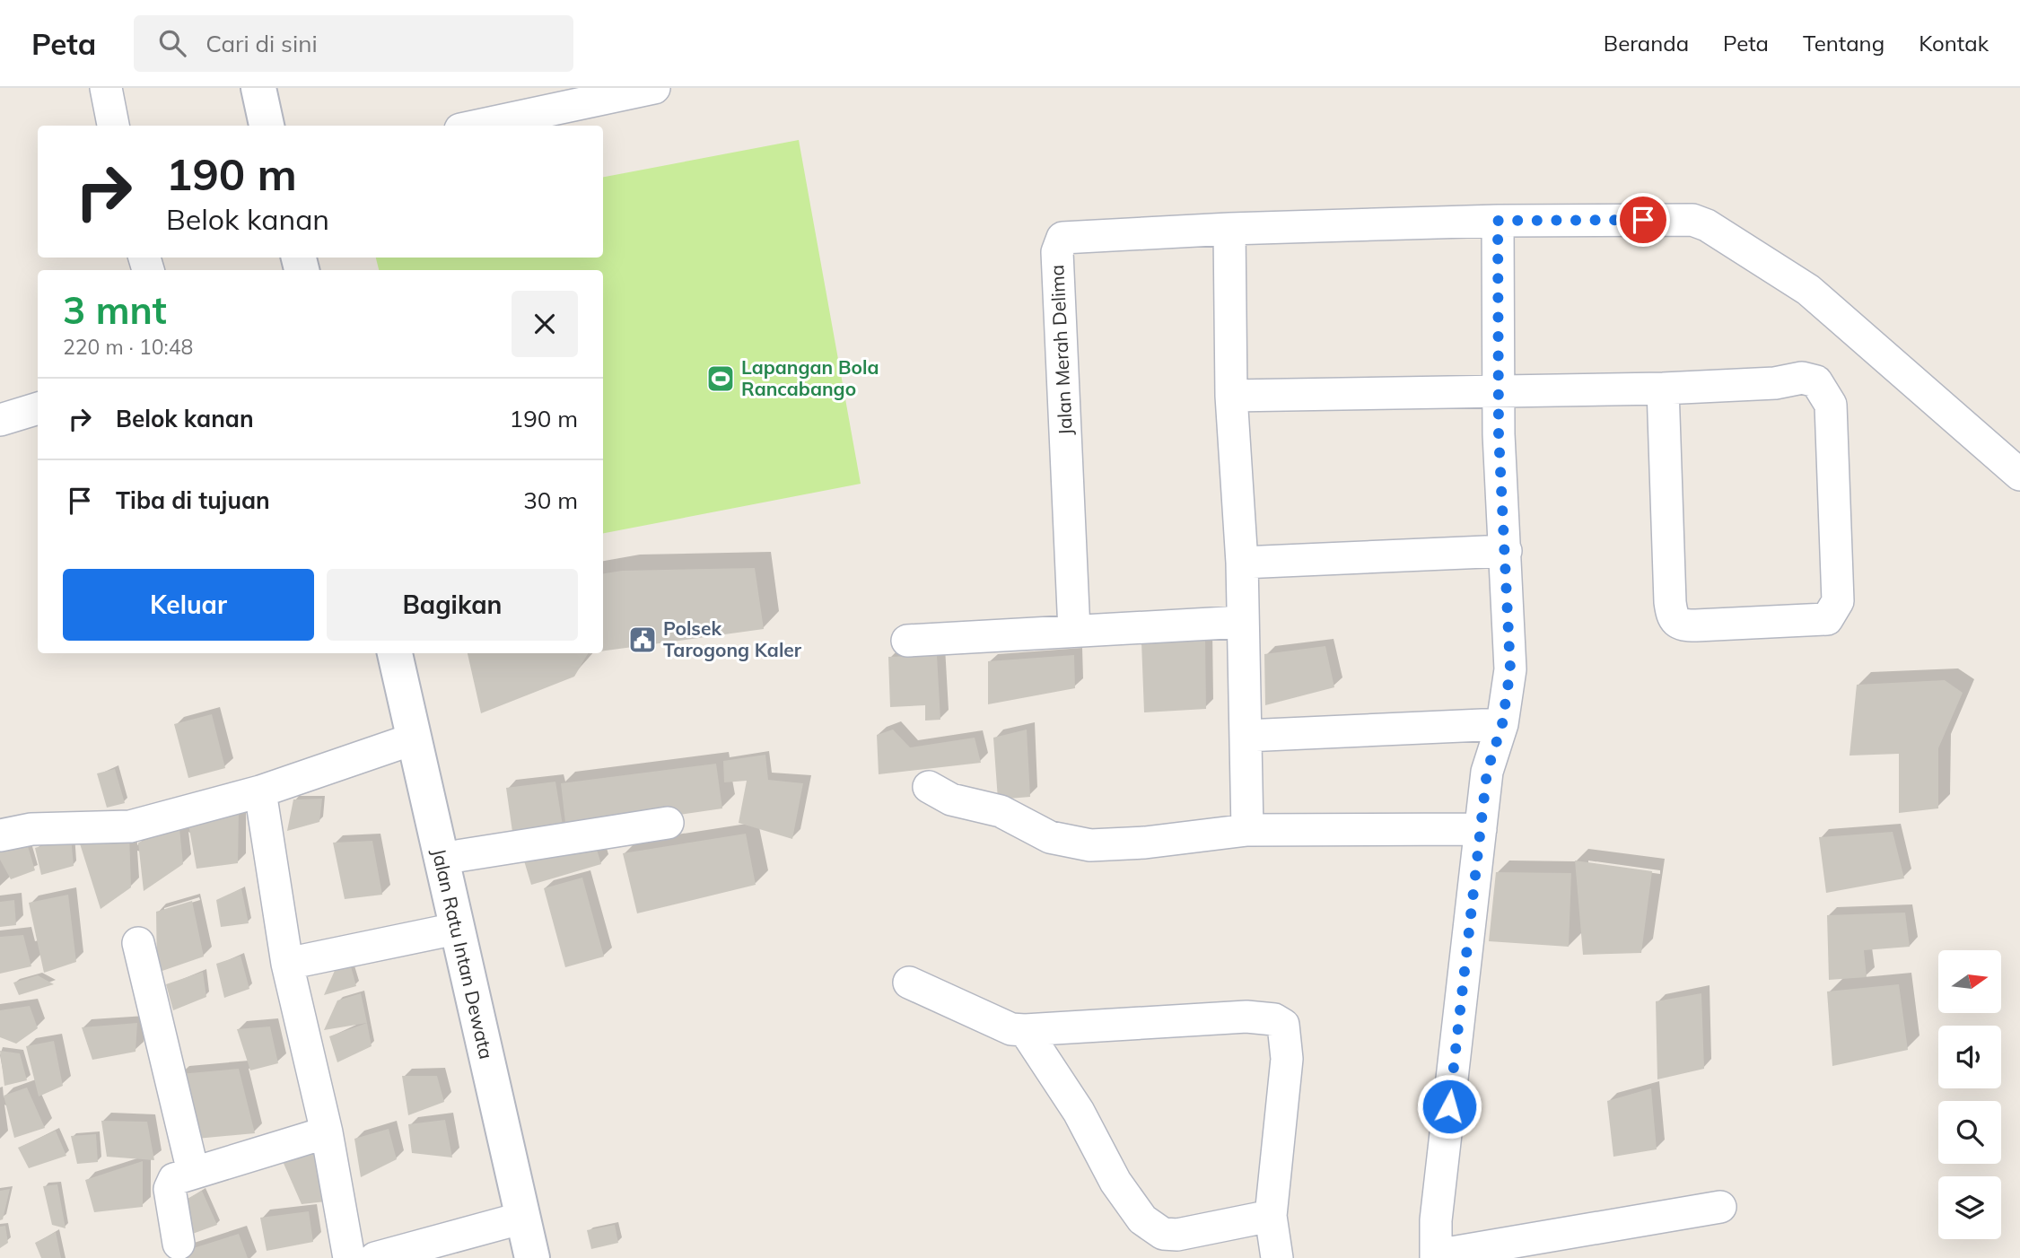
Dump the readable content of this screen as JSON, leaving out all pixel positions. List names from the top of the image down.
{
  "streets": {
    "street": ["Jalan Merah Delima", "Jalan Ratu Intan Dewata"]
  },
  "places": {
    "sports": ["Lapangan Bola Rancabango"],
    "public building": ["Polsek Tarogong Kaler"]
  },
  "north": "right",
  "page": {
    "header": "Peta",
    "search": "Cari di sini",
    "nav": [
      "Beranda",
      "Peta",
      "Tentang",
      "Kontak"
    ],
    "turn": ["190 m", "Belok kanan"],
    "heading": ["3 mnt", "220 m · 10:48"],
    "list": [
      {
        "name": "Belok kanan",
        "value": "190 m"
      },
      {
        "name": "Tiba di tujuan",
        "value": "30 m"
      }
    ],
    "buttons": ["Keluar", "Bagikan"]
  }
}
